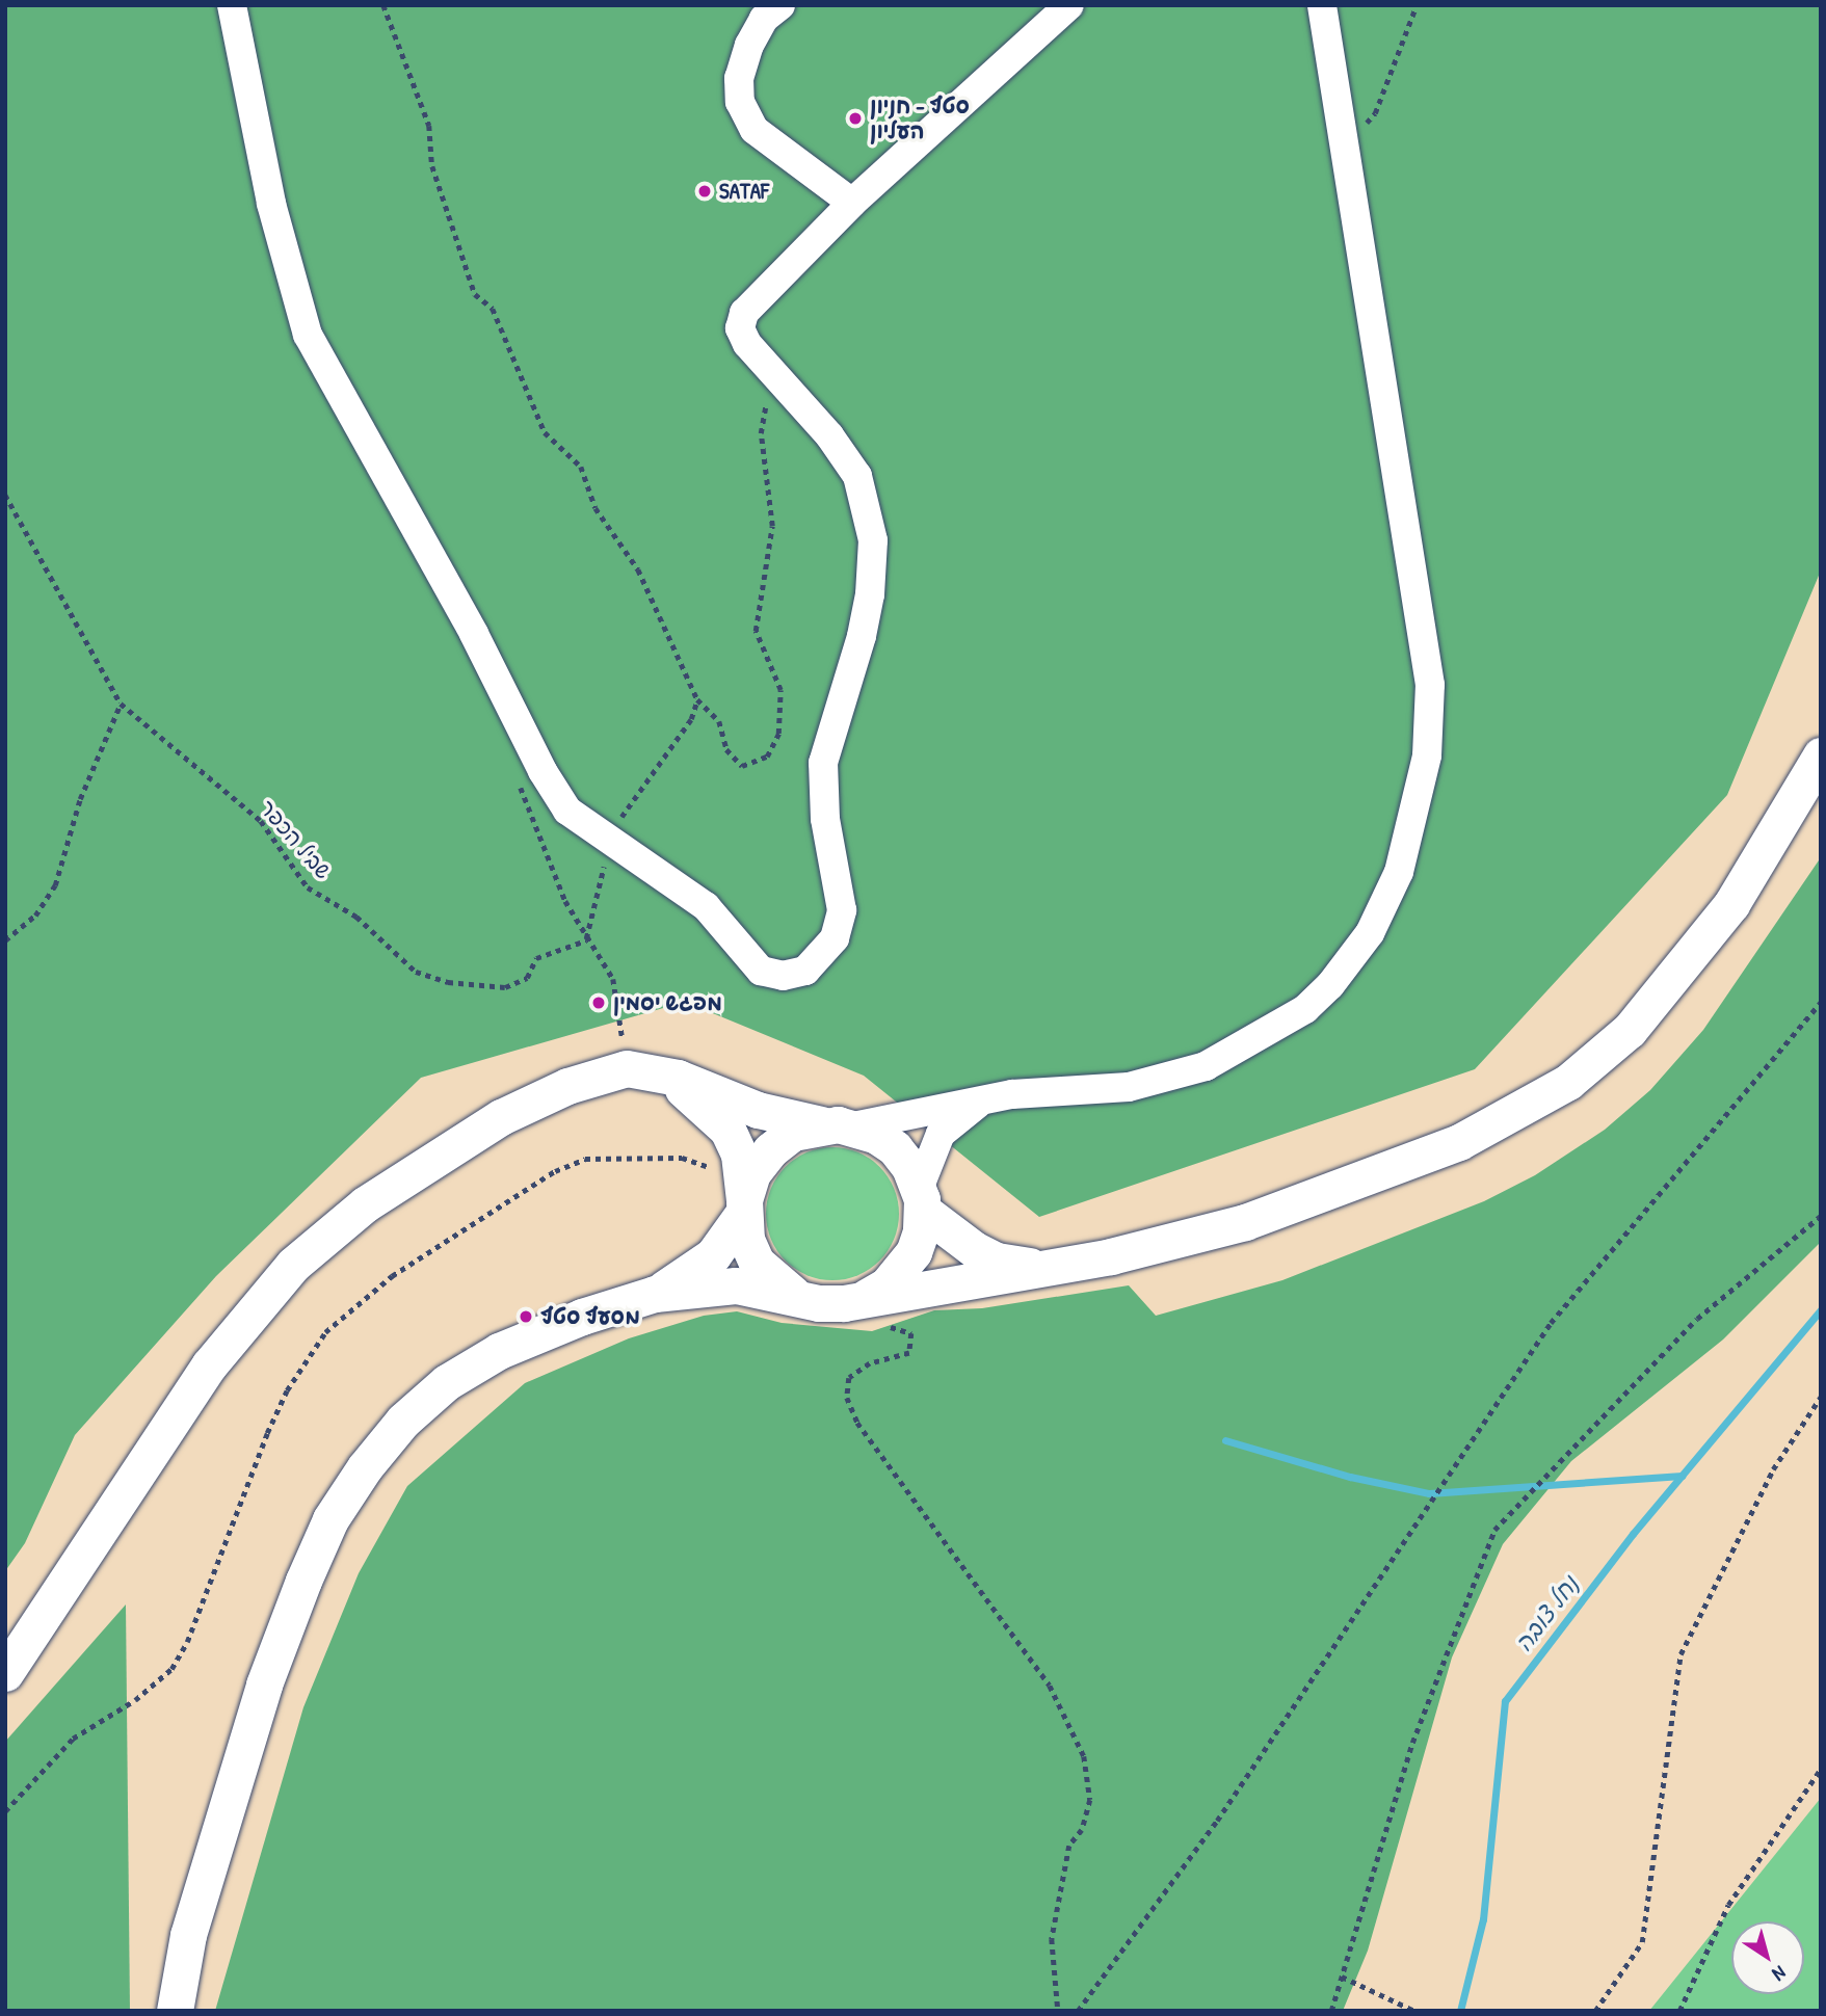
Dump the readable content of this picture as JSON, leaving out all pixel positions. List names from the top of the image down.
{
  "streets": {
    "path": ["שביל הכפר"]
  },
  "water": ["נחל צובה"],
  "places": [
    "סטף - חניון העליון",
    "SATAF",
    "מפגש יסמין",
    "מסעף סטף"
  ],
  "north": "bottom right"
}
